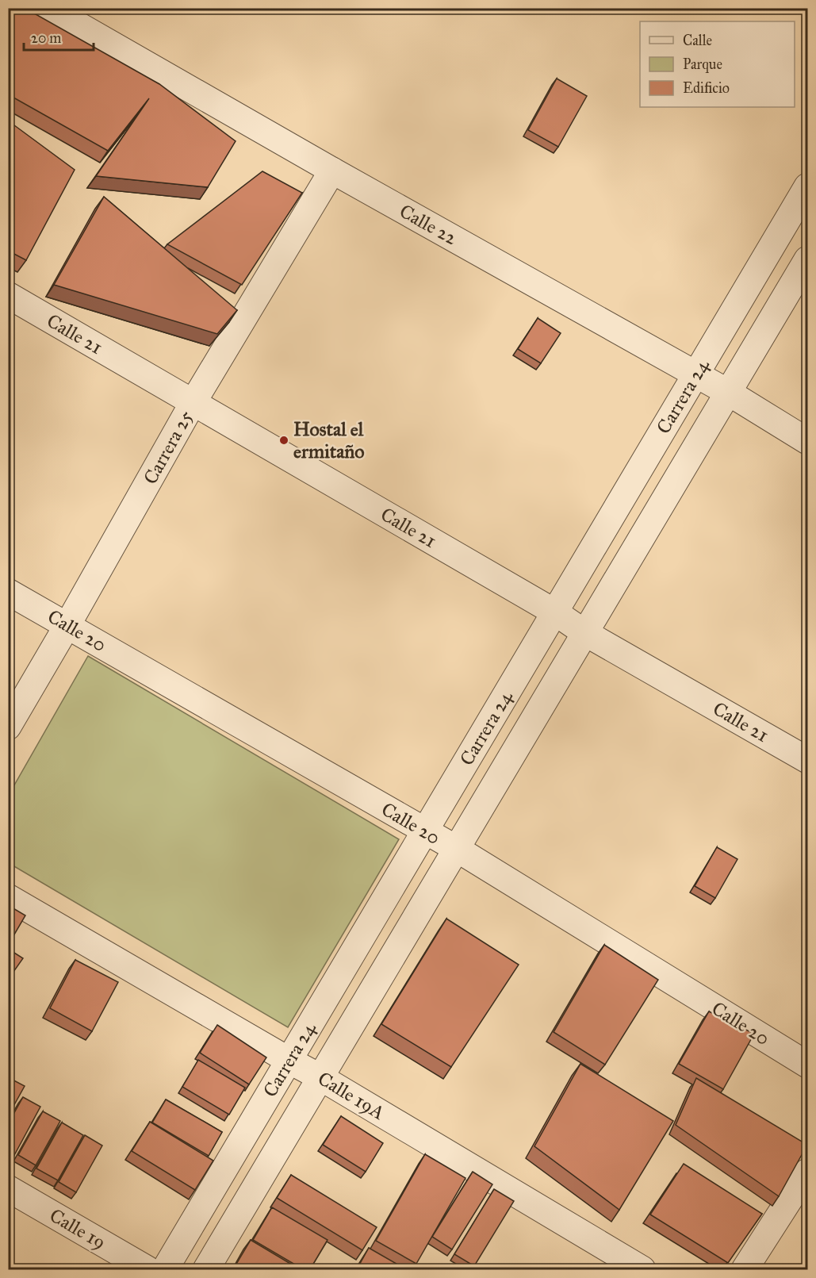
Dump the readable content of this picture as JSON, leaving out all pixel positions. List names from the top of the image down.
{
  "streets": {
    "street": [
      "Calle 22",
      "Calle 21",
      "Carrera 24",
      "Carrera 25",
      "Calle 20",
      "Calle 19A",
      "Calle 19"
    ]
  },
  "crossings": [
    ["Calle 22", "Carrera 24"],
    ["Calle 22", "Carrera 25"],
    ["Calle 21", "Carrera 24"],
    ["Calle 21", "Carrera 25"],
    ["Carrera 24", "Calle 20"],
    ["Carrera 24", "Calle 19A"],
    ["Carrera 25", "Calle 20"]
  ],
  "places": ["Hostal el ermitaño"],
  "legend": ["Calle", "Parque", "Edificio"],
  "scale_bar": "20 m"
}
